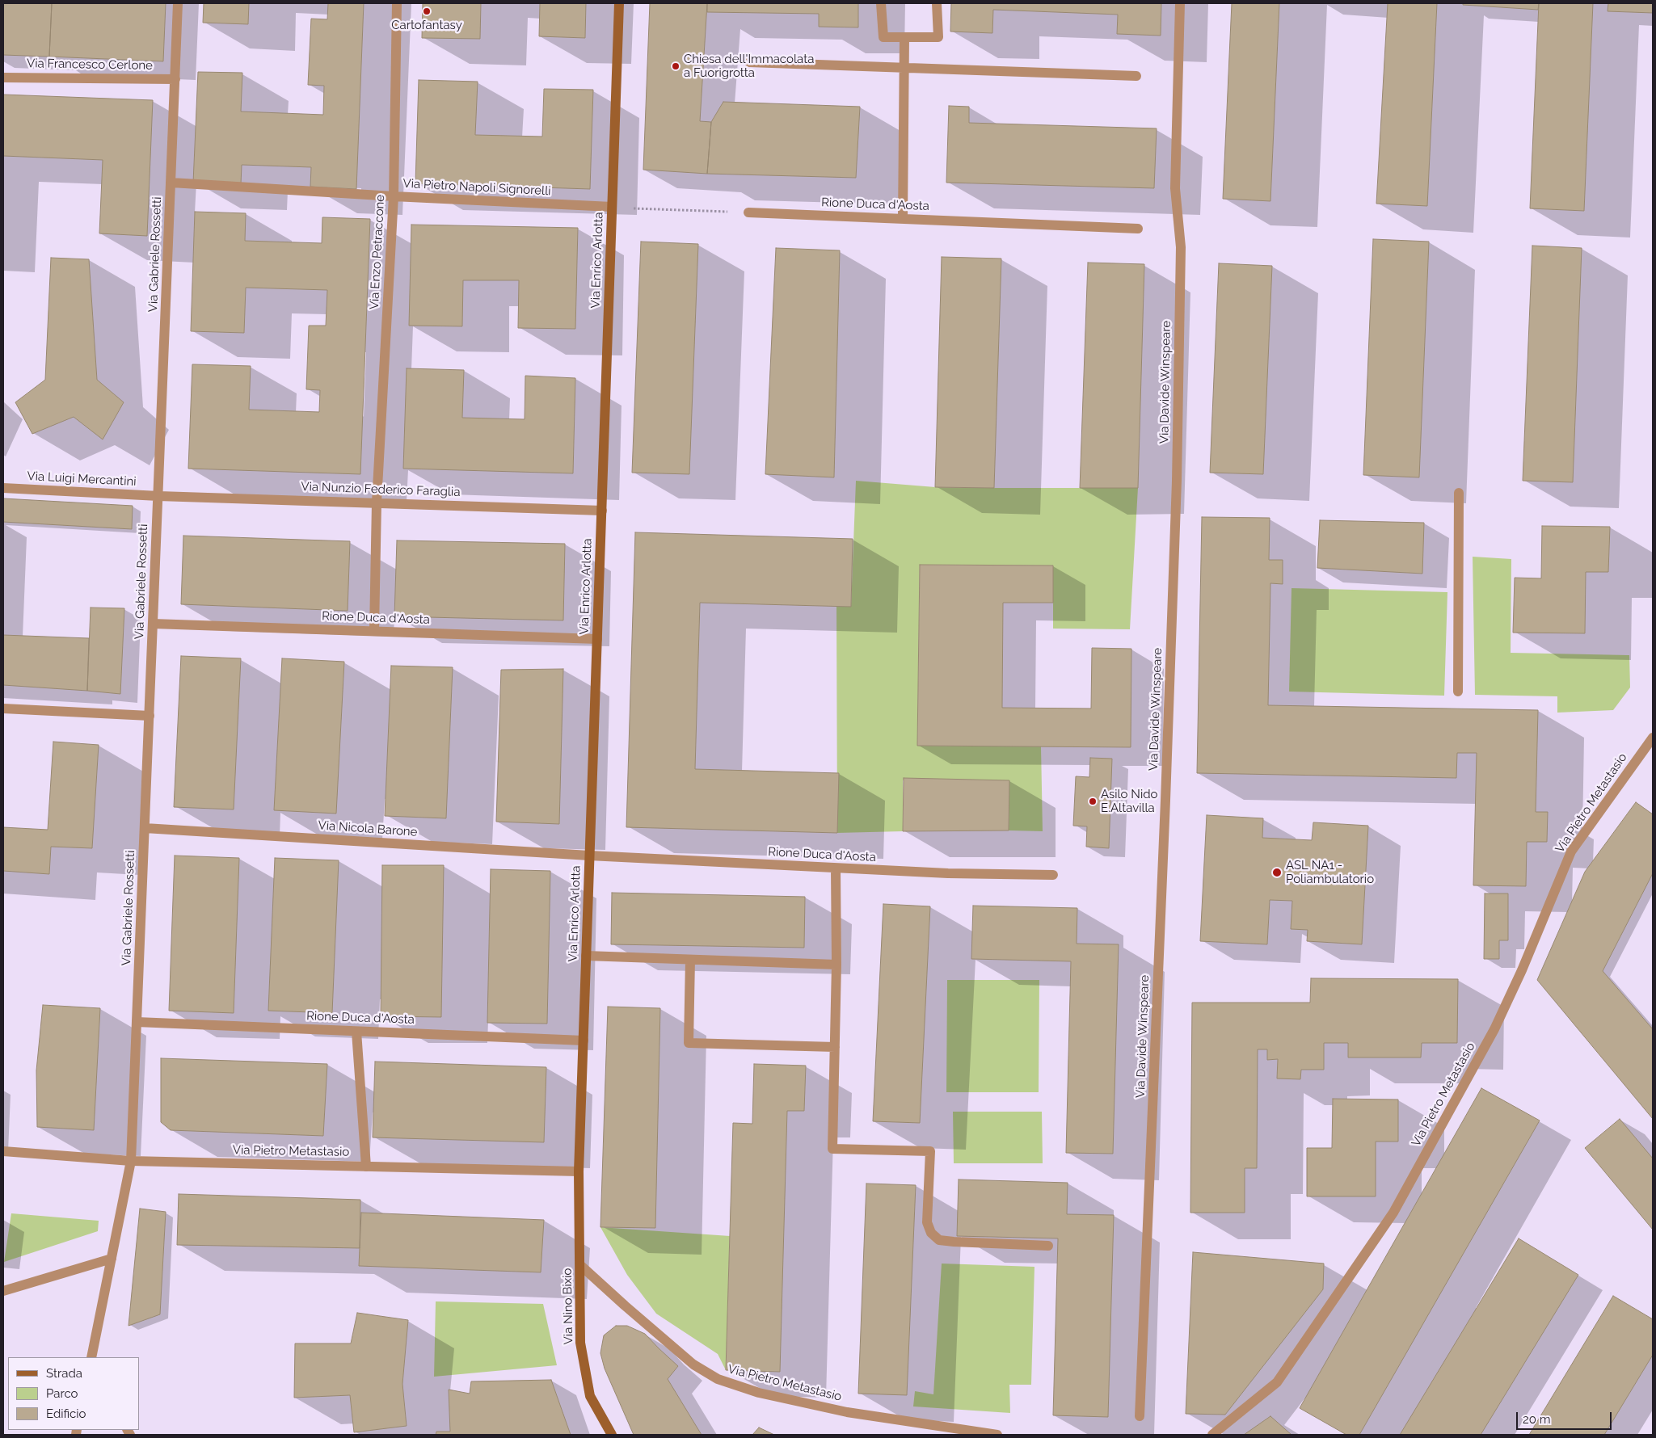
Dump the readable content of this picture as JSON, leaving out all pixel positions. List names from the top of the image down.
{
  "streets": {
    "street": [
      "Via Francesco Cerlone",
      "Via Pietro Napoli Signorelli",
      "Rione Duca d'Aosta",
      "Via Enzo Petraccone",
      "Via Gabriele Rossetti",
      "Via Enrico Arlotta",
      "Via Davide Winspeare",
      "Via Luigi Mercantini",
      "Via Nunzio Federico Faraglia",
      "Via Pietro Metastasio",
      "Via Nicola Barone",
      "Via Nino Bixio"
    ]
  },
  "crossings": [
    ["Via Francesco Cerlone", "Via Gabriele Rossetti"],
    ["Via Pietro Napoli Signorelli", "Via Enzo Petraccone"],
    ["Via Pietro Napoli Signorelli", "Via Gabriele Rossetti"],
    ["Via Pietro Napoli Signorelli", "Via Enrico Arlotta"],
    ["Rione Duca d'Aosta", "Via Enzo Petraccone"],
    ["Rione Duca d'Aosta", "Via Gabriele Rossetti"],
    ["Rione Duca d'Aosta", "Via Enrico Arlotta"],
    ["Rione Duca d'Aosta", "Via Nicola Barone"],
    ["Via Enzo Petraccone", "Via Nunzio Federico Faraglia"],
    ["Via Gabriele Rossetti", "Via Luigi Mercantini"],
    ["Via Gabriele Rossetti", "Via Nunzio Federico Faraglia"],
    ["Via Gabriele Rossetti", "Via Pietro Metastasio"],
    ["Via Gabriele Rossetti", "Via Nicola Barone"],
    ["Via Enrico Arlotta", "Via Nunzio Federico Faraglia"],
    ["Via Enrico Arlotta", "Via Pietro Metastasio"],
    ["Via Enrico Arlotta", "Via Nicola Barone"],
    ["Via Enrico Arlotta", "Via Nino Bixio"],
    ["Via Luigi Mercantini", "Via Nunzio Federico Faraglia"],
    ["Via Pietro Metastasio", "Via Nino Bixio"]
  ],
  "places": [
    "Cartofantasy",
    "Chiesa dell'Immacolata a Fuorigrotta",
    "Asilo Nido E.Altavilla",
    "ASL NA1 - Poliambulatorio"
  ],
  "legend": ["Strada", "Parco", "Edificio"],
  "scale_bar": "20 m"
}
